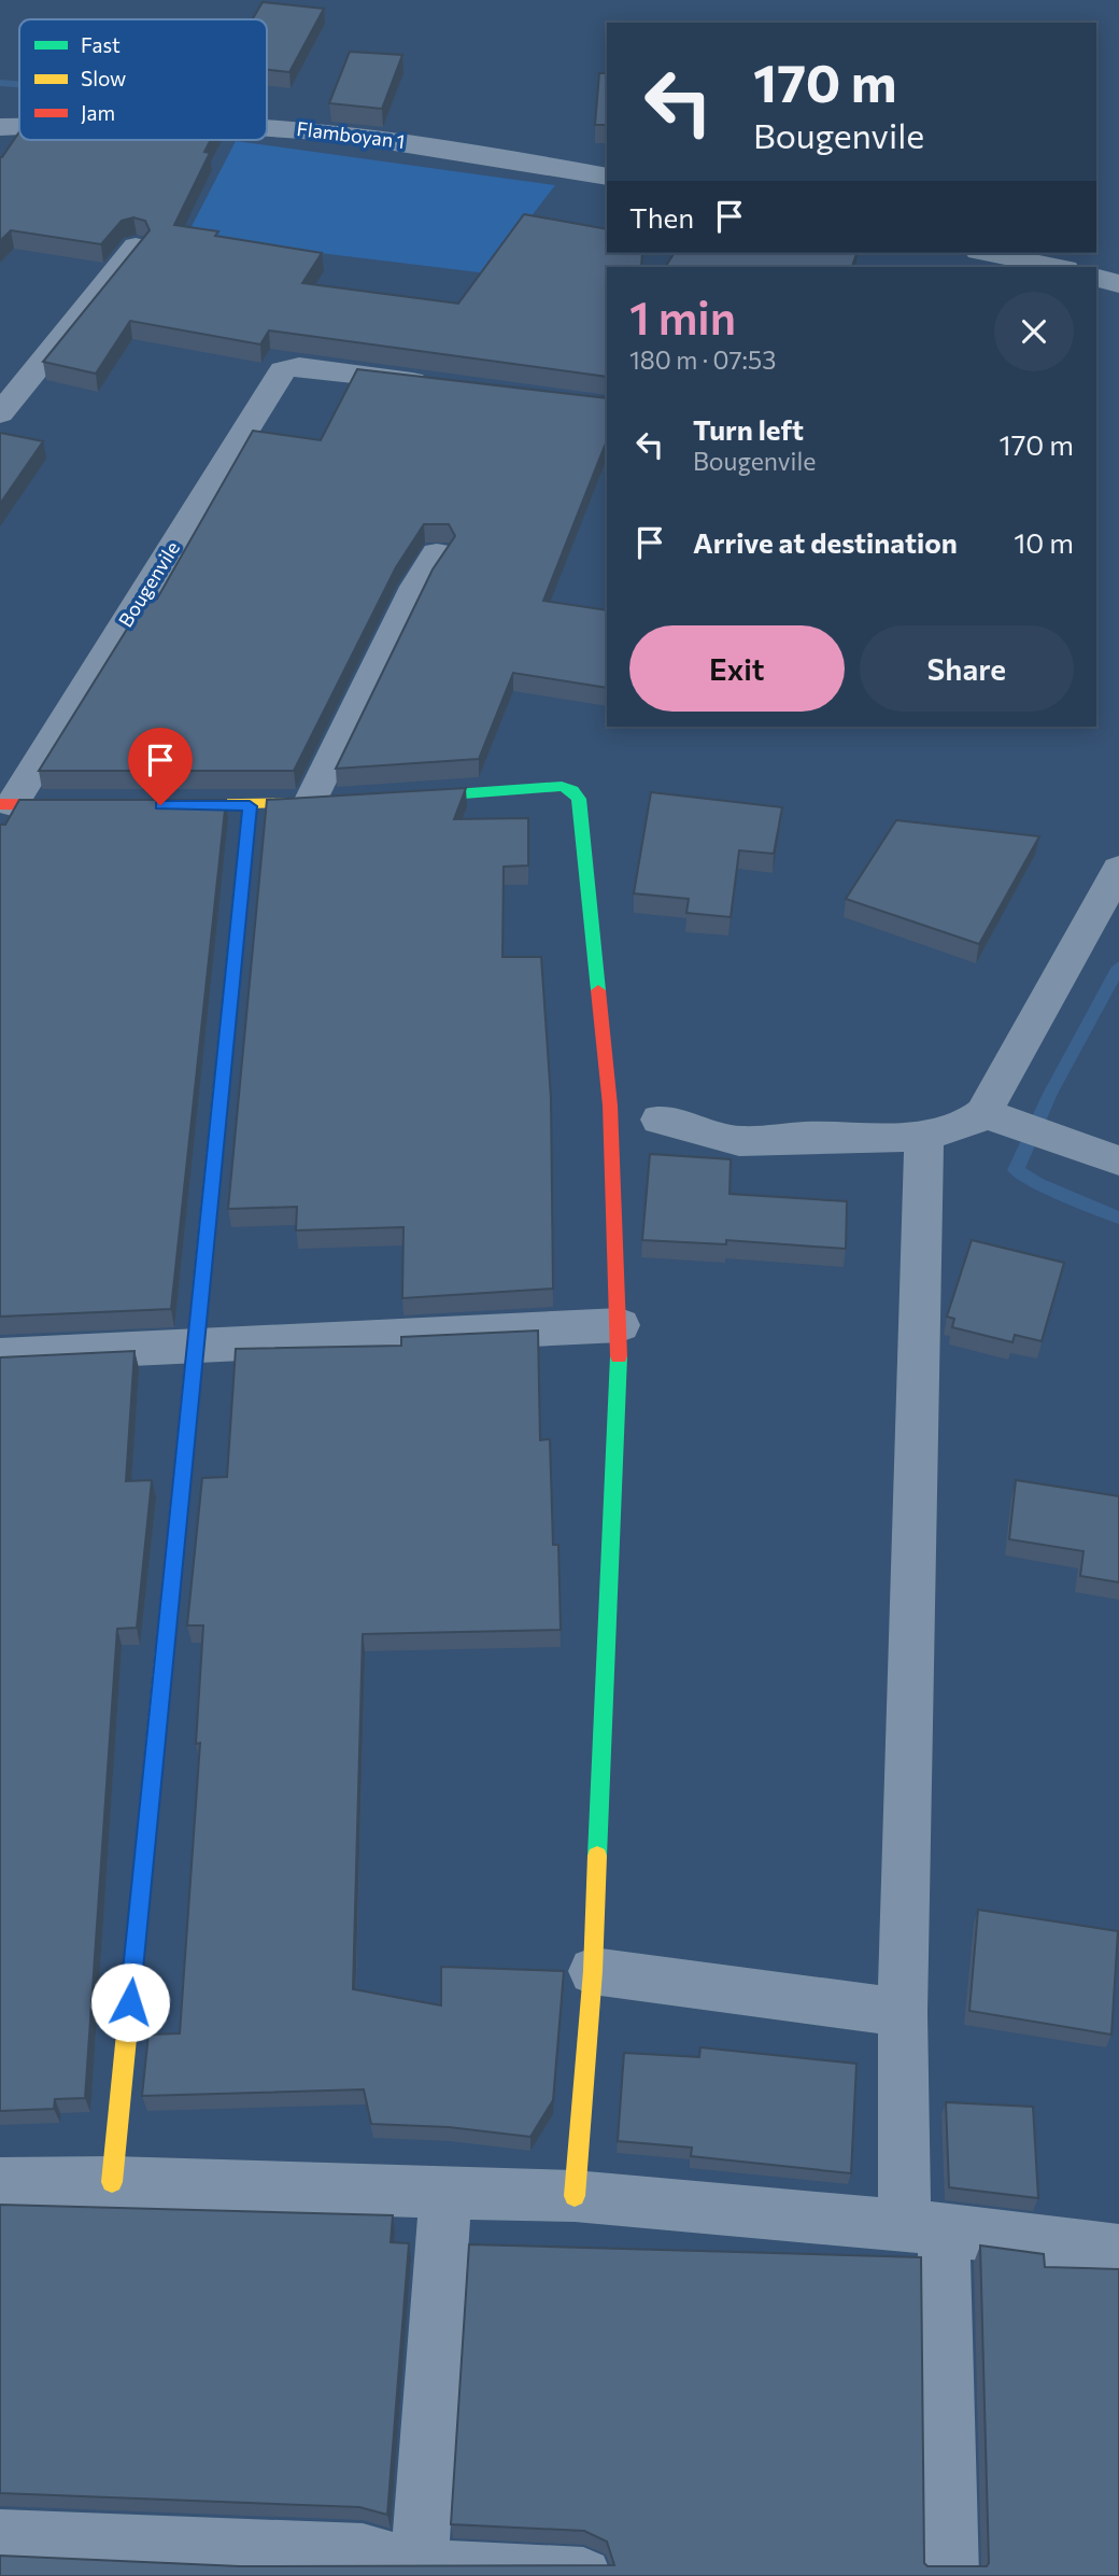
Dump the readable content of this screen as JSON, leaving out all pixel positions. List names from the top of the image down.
{
  "streets": {
    "street": ["Flamboyan 1", "Bougenvile"]
  },
  "legend": ["Fast", "Slow", "Jam"],
  "page": {
    "turn": ["170 m", "Bougenvile"],
    "then": "Then",
    "heading": ["1 min", "180 m · 07:53"],
    "list": [
      {
        "name": "Turn left",
        "note": "Bougenvile",
        "value": "170 m"
      },
      {
        "name": "Arrive at destination",
        "value": "10 m"
      }
    ],
    "buttons": ["Exit", "Share"]
  }
}
